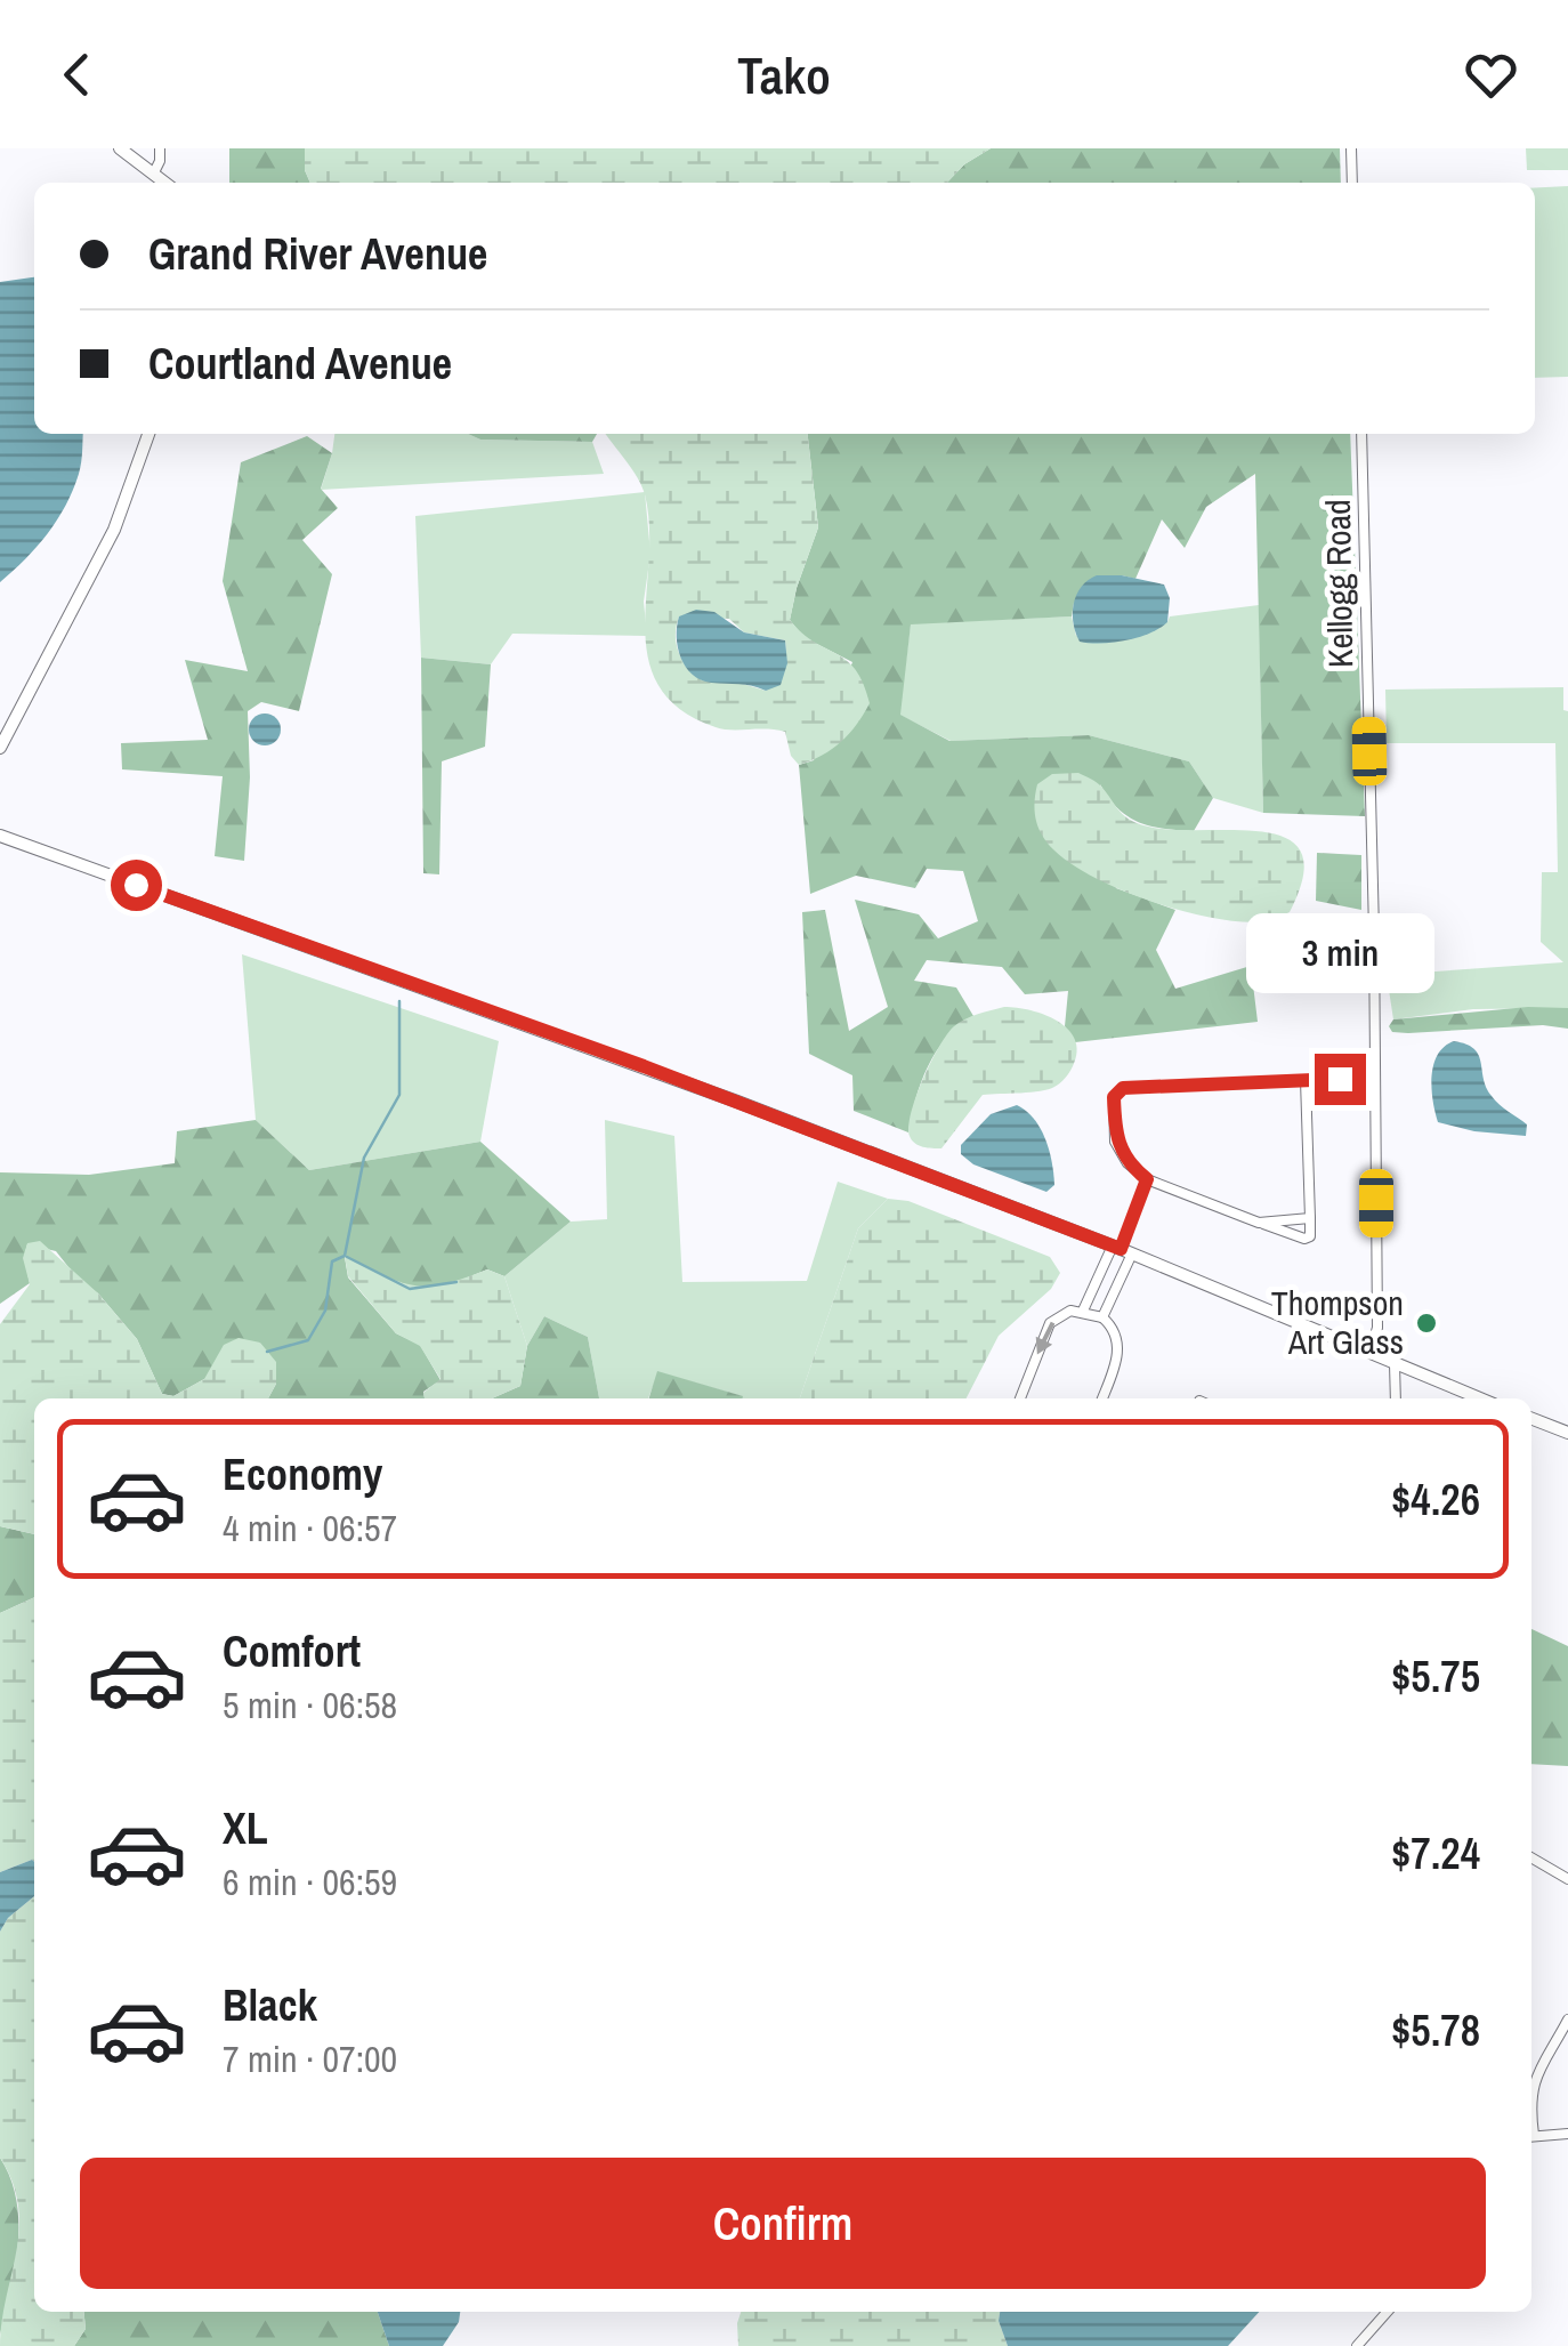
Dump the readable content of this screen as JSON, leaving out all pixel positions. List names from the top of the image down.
{
  "streets": {
    "street": ["Kellogg Road"]
  },
  "places": ["Thompson Art Glass"],
  "page": {
    "header": "Tako",
    "banner": ["Grand River Avenue", "Courtland Avenue"],
    "bubble": "3 min",
    "list": [
      {
        "name": "Economy",
        "note": "4 min · 06:57",
        "value": "$4.26"
      },
      {
        "name": "Comfort",
        "note": "5 min · 06:58",
        "value": "$5.75"
      },
      {
        "name": "XL",
        "note": "6 min · 06:59",
        "value": "$7.24"
      },
      {
        "name": "Black",
        "note": "7 min · 07:00",
        "value": "$5.78"
      }
    ],
    "buttons": "Confirm"
  }
}
